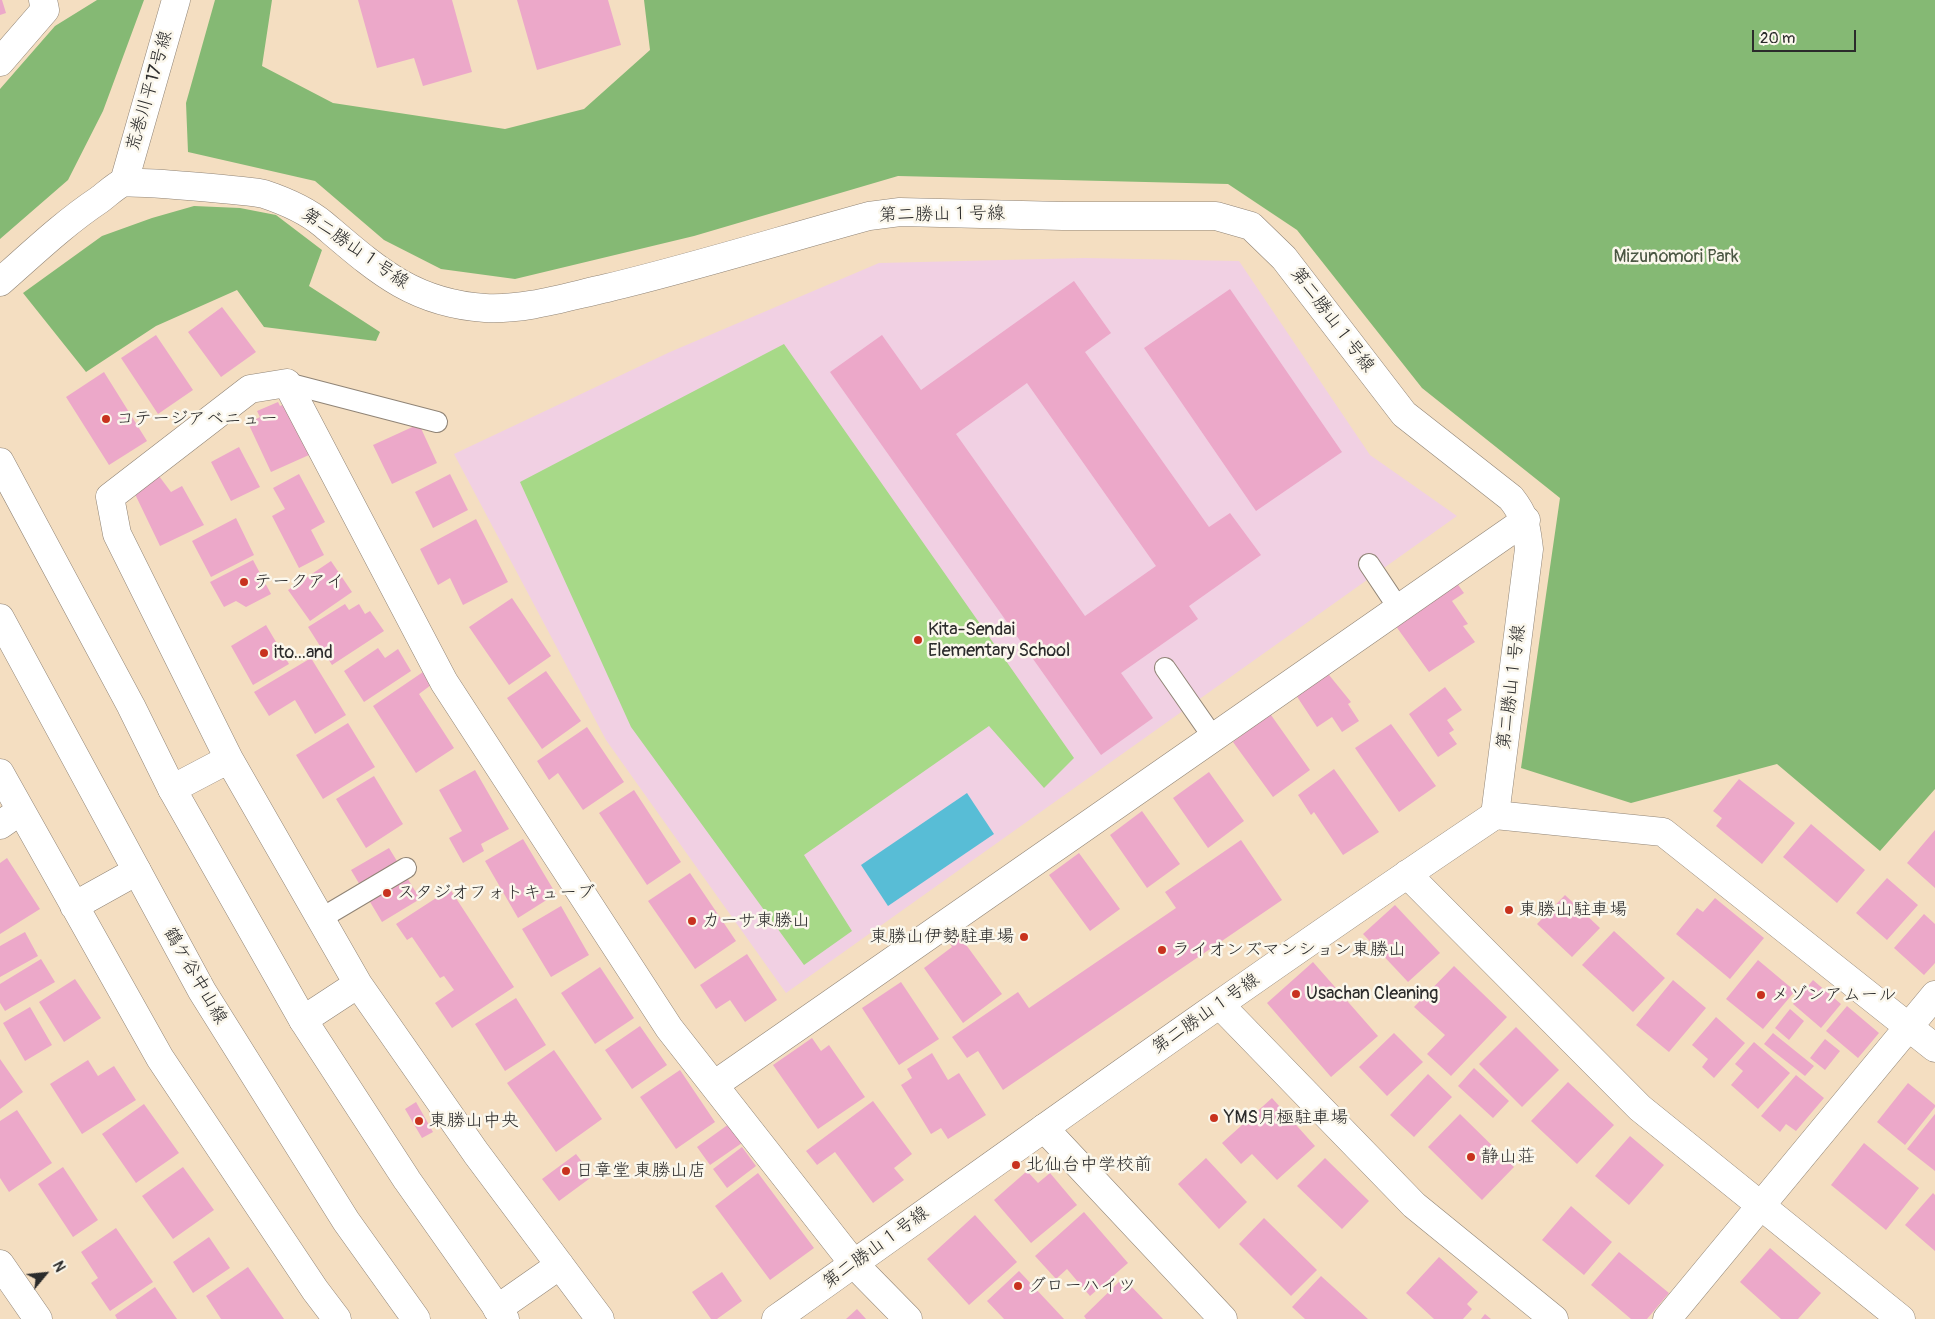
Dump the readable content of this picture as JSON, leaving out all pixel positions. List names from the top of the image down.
{
  "streets": {
    "street": ["荒巻川平17号線", "第二勝山１号線", "鶴ケ谷中山線"]
  },
  "crossings": [
    ["荒巻川平17号線", "第二勝山１号線"]
  ],
  "parks": ["Mizunomori Park"],
  "places": [
    "コテージアベニュー",
    "テークアイ",
    "Kita-Sendai Elementary School",
    "ito...and",
    "スタジオフォトキューブ",
    "東勝山駐車場",
    "カーサ東勝山",
    "東勝山伊勢駐車場",
    "ライオンズマンション東勝山",
    "Usachan Cleaning",
    "メゾンアムール",
    "YMS月極駐車場",
    "東勝山中央",
    "静山荘",
    "北仙台中学校前",
    "日章堂 東勝山店",
    "グローハイツ"
  ],
  "scale_bar": "20 m",
  "north": "top right"
}
